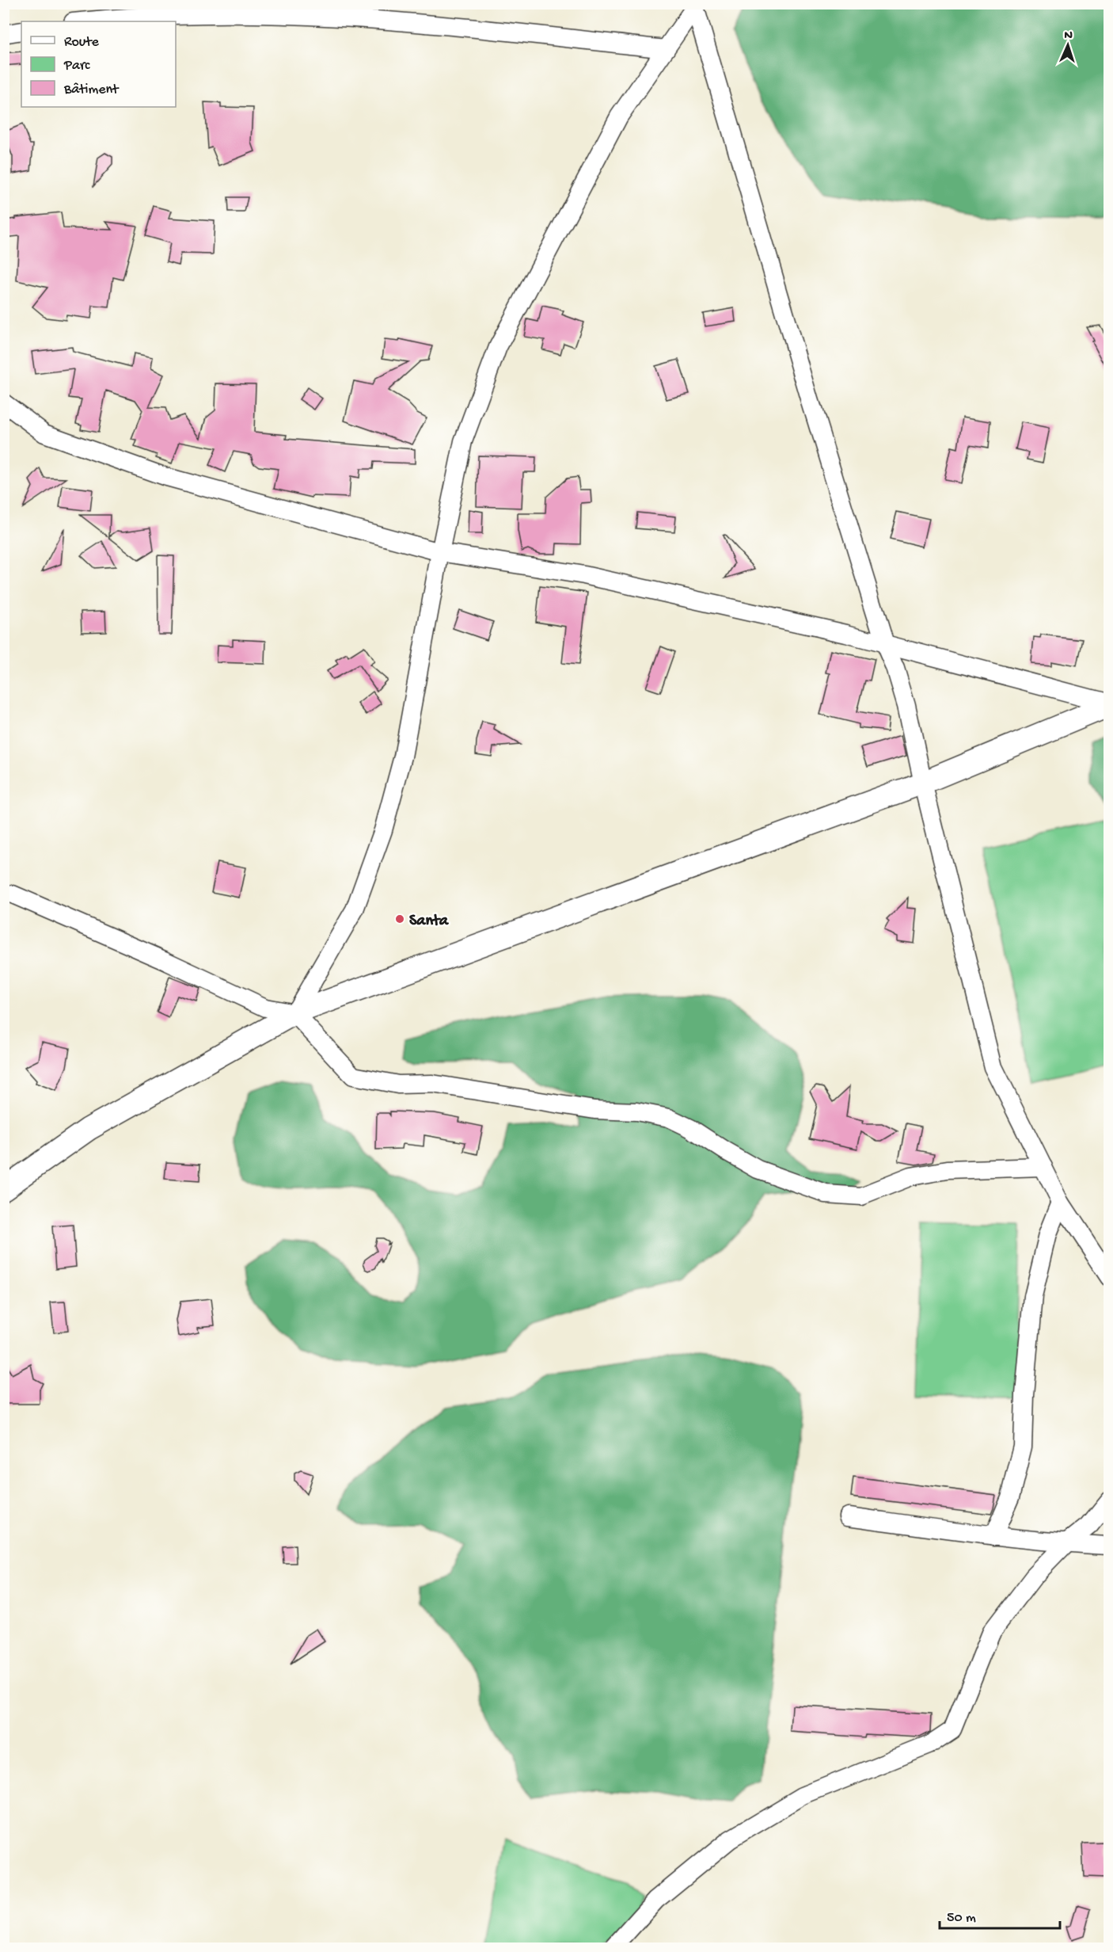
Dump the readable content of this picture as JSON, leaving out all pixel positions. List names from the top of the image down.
{
  "places": ["Santa"],
  "legend": ["Route", "Parc", "Bâtiment"],
  "scale_bar": "50 m",
  "north": "top"
}
